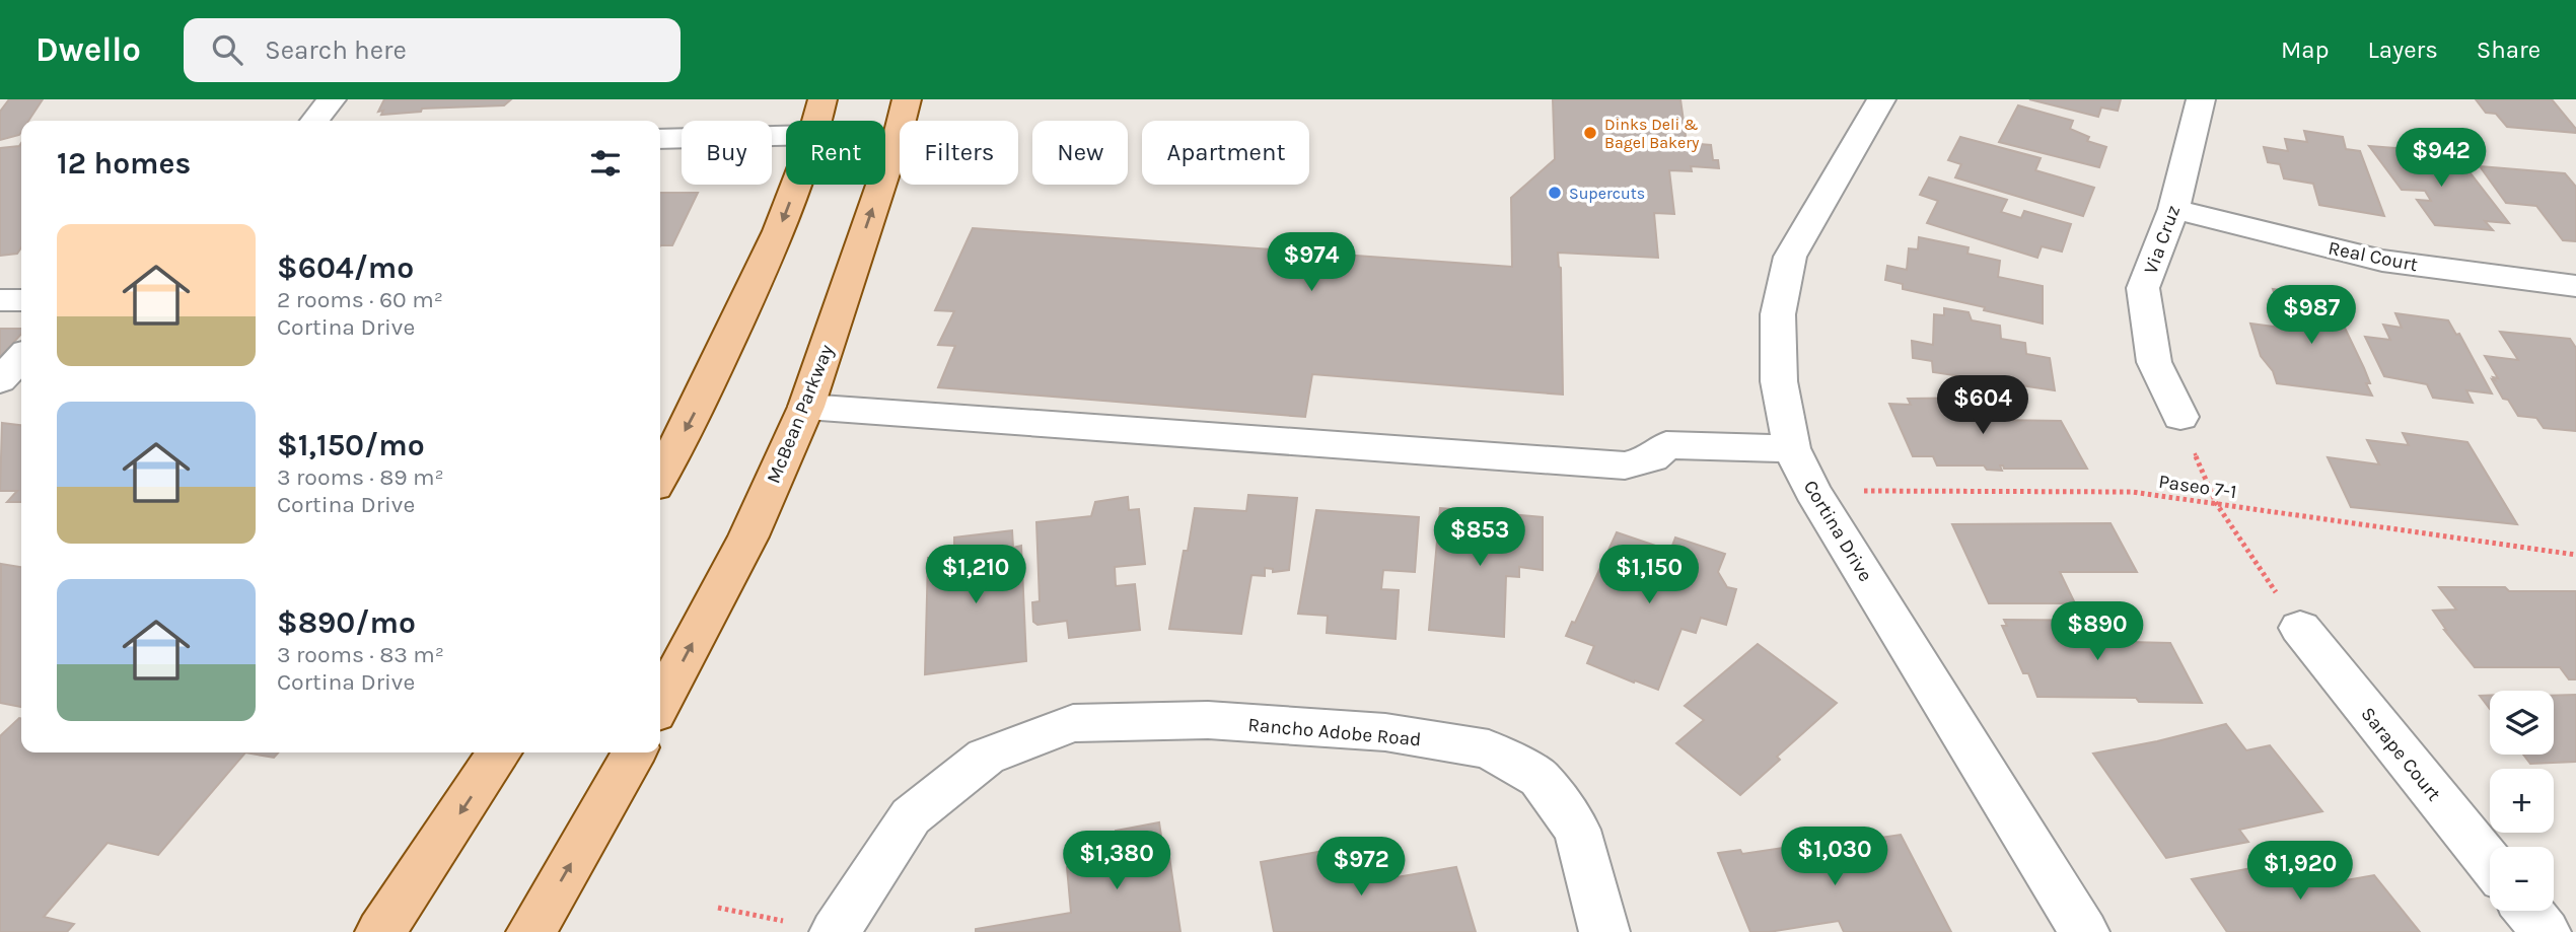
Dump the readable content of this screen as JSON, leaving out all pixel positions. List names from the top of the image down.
{
  "streets": {
    "main road": ["McBean Parkway"],
    "street": [
      "Via Cruz",
      "Real Court",
      "Cortina Drive",
      "Rancho Adobe Road",
      "Sarape Court"
    ],
    "path": ["Paseo 7-1"]
  },
  "crossings": [
    ["Via Cruz", "Real Court"],
    ["Paseo 7-1", "Cortina Drive"]
  ],
  "places": ["Dinks Deli & Bagel Bakery", "Supercuts"],
  "page": {
    "header": "Dwello",
    "search": "Search here",
    "nav": ["Map", "Layers", "Share"],
    "chip": [
      "Buy",
      "Rent",
      "Filters",
      "New",
      "Apartment"
    ],
    "heading": "12 homes",
    "price": [
      "$942",
      "$974",
      "$987",
      "$604",
      "$853",
      "$1,210",
      "$1,150",
      "$890",
      "$1,030",
      "$1,380",
      "$972",
      "$1,920"
    ],
    "list": [
      {
        "name": "$604/mo",
        "note": "2 rooms · 60 m² · Cortina Drive"
      },
      {
        "name": "$1,150/mo",
        "note": "3 rooms · 89 m² · Cortina Drive"
      },
      {
        "name": "$890/mo",
        "note": "3 rooms · 83 m² · Cortina Drive"
      }
    ],
    "map_buttons": ["+", "−"]
  }
}
